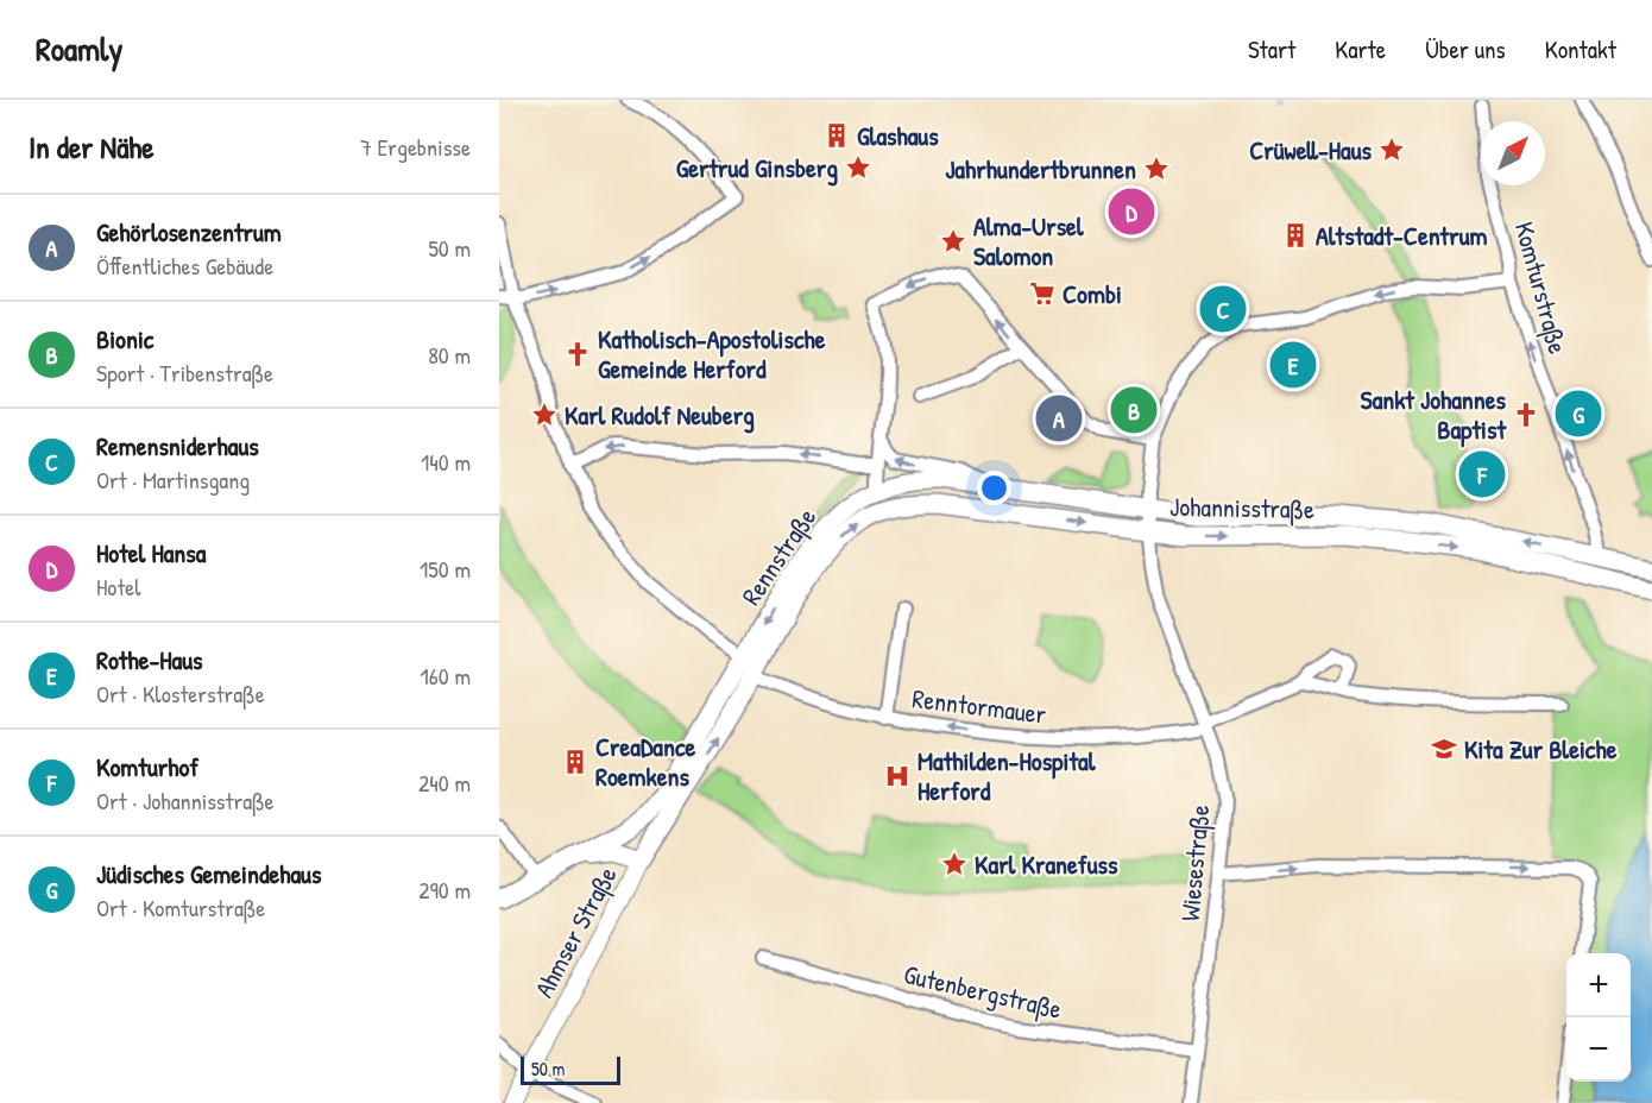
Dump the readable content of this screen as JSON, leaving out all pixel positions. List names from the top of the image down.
{
  "streets": {
    "main road": ["Johannisstraße", "Rennstraße"],
    "street": [
      "Komturstraße",
      "Renntormauer",
      "Wiesestraße",
      "Ahmser Straße",
      "Gutenbergstraße"
    ]
  },
  "crossings": [
    ["Komturstraße", "Johannisstraße"],
    ["Komturstraße", "Wiesestraße"],
    ["Johannisstraße", "Rennstraße"],
    ["Johannisstraße", "Wiesestraße"],
    ["Rennstraße", "Renntormauer"],
    ["Rennstraße", "Ahmser Straße"],
    ["Renntormauer", "Wiesestraße"],
    ["Wiesestraße", "Gutenbergstraße"]
  ],
  "one_way": ["Komturstraße", "Renntormauer", "Wiesestraße"],
  "places": {
    "building": ["Glashaus", "Altstadt-Centrum", "CreaDance Roemkens"],
    "place": [
      "Crüwell-Haus",
      "Gertrud Ginsberg",
      "Jahrhundertbrunnen",
      "Alma-Ursel Salomon",
      "Karl Rudolf Neuberg",
      "Karl Kranefuss"
    ],
    "supermarket": ["Combi"],
    "church": ["Katholisch-Apostolische Gemeinde Herford", "Sankt Johannes Baptist"],
    "school or university": ["Kita Zur Bleiche"],
    "hospital": ["Mathilden-Hospital Herford"]
  },
  "scale_bar": "50 m",
  "north": "top right",
  "page": {
    "header": "Roamly",
    "nav": [
      "Start",
      "Karte",
      "Über uns",
      "Kontakt"
    ],
    "heading": ["In der Nähe", "7 Ergebnisse"],
    "pins": [
      "D",
      "C",
      "E",
      "B",
      "G",
      "A",
      "F"
    ],
    "list": [
      {
        "mark": "A",
        "name": "Gehörlosenzentrum",
        "note": "Öffentliches Gebäude",
        "value": "50 m"
      },
      {
        "mark": "B",
        "name": "Bionic",
        "note": "Sport · Tribenstraße",
        "value": "80 m"
      },
      {
        "mark": "C",
        "name": "Remensniderhaus",
        "note": "Ort · Martinsgang",
        "value": "140 m"
      },
      {
        "mark": "D",
        "name": "Hotel Hansa",
        "note": "Hotel",
        "value": "150 m"
      },
      {
        "mark": "E",
        "name": "Rothe-Haus",
        "note": "Ort · Klosterstraße",
        "value": "160 m"
      },
      {
        "mark": "F",
        "name": "Komturhof",
        "note": "Ort · Johannisstraße",
        "value": "240 m"
      },
      {
        "mark": "G",
        "name": "Jüdisches Gemeindehaus",
        "note": "Ort · Komturstraße",
        "value": "290 m"
      }
    ],
    "map_buttons": ["+", "−"],
    "scale": "50 m"
  }
}
